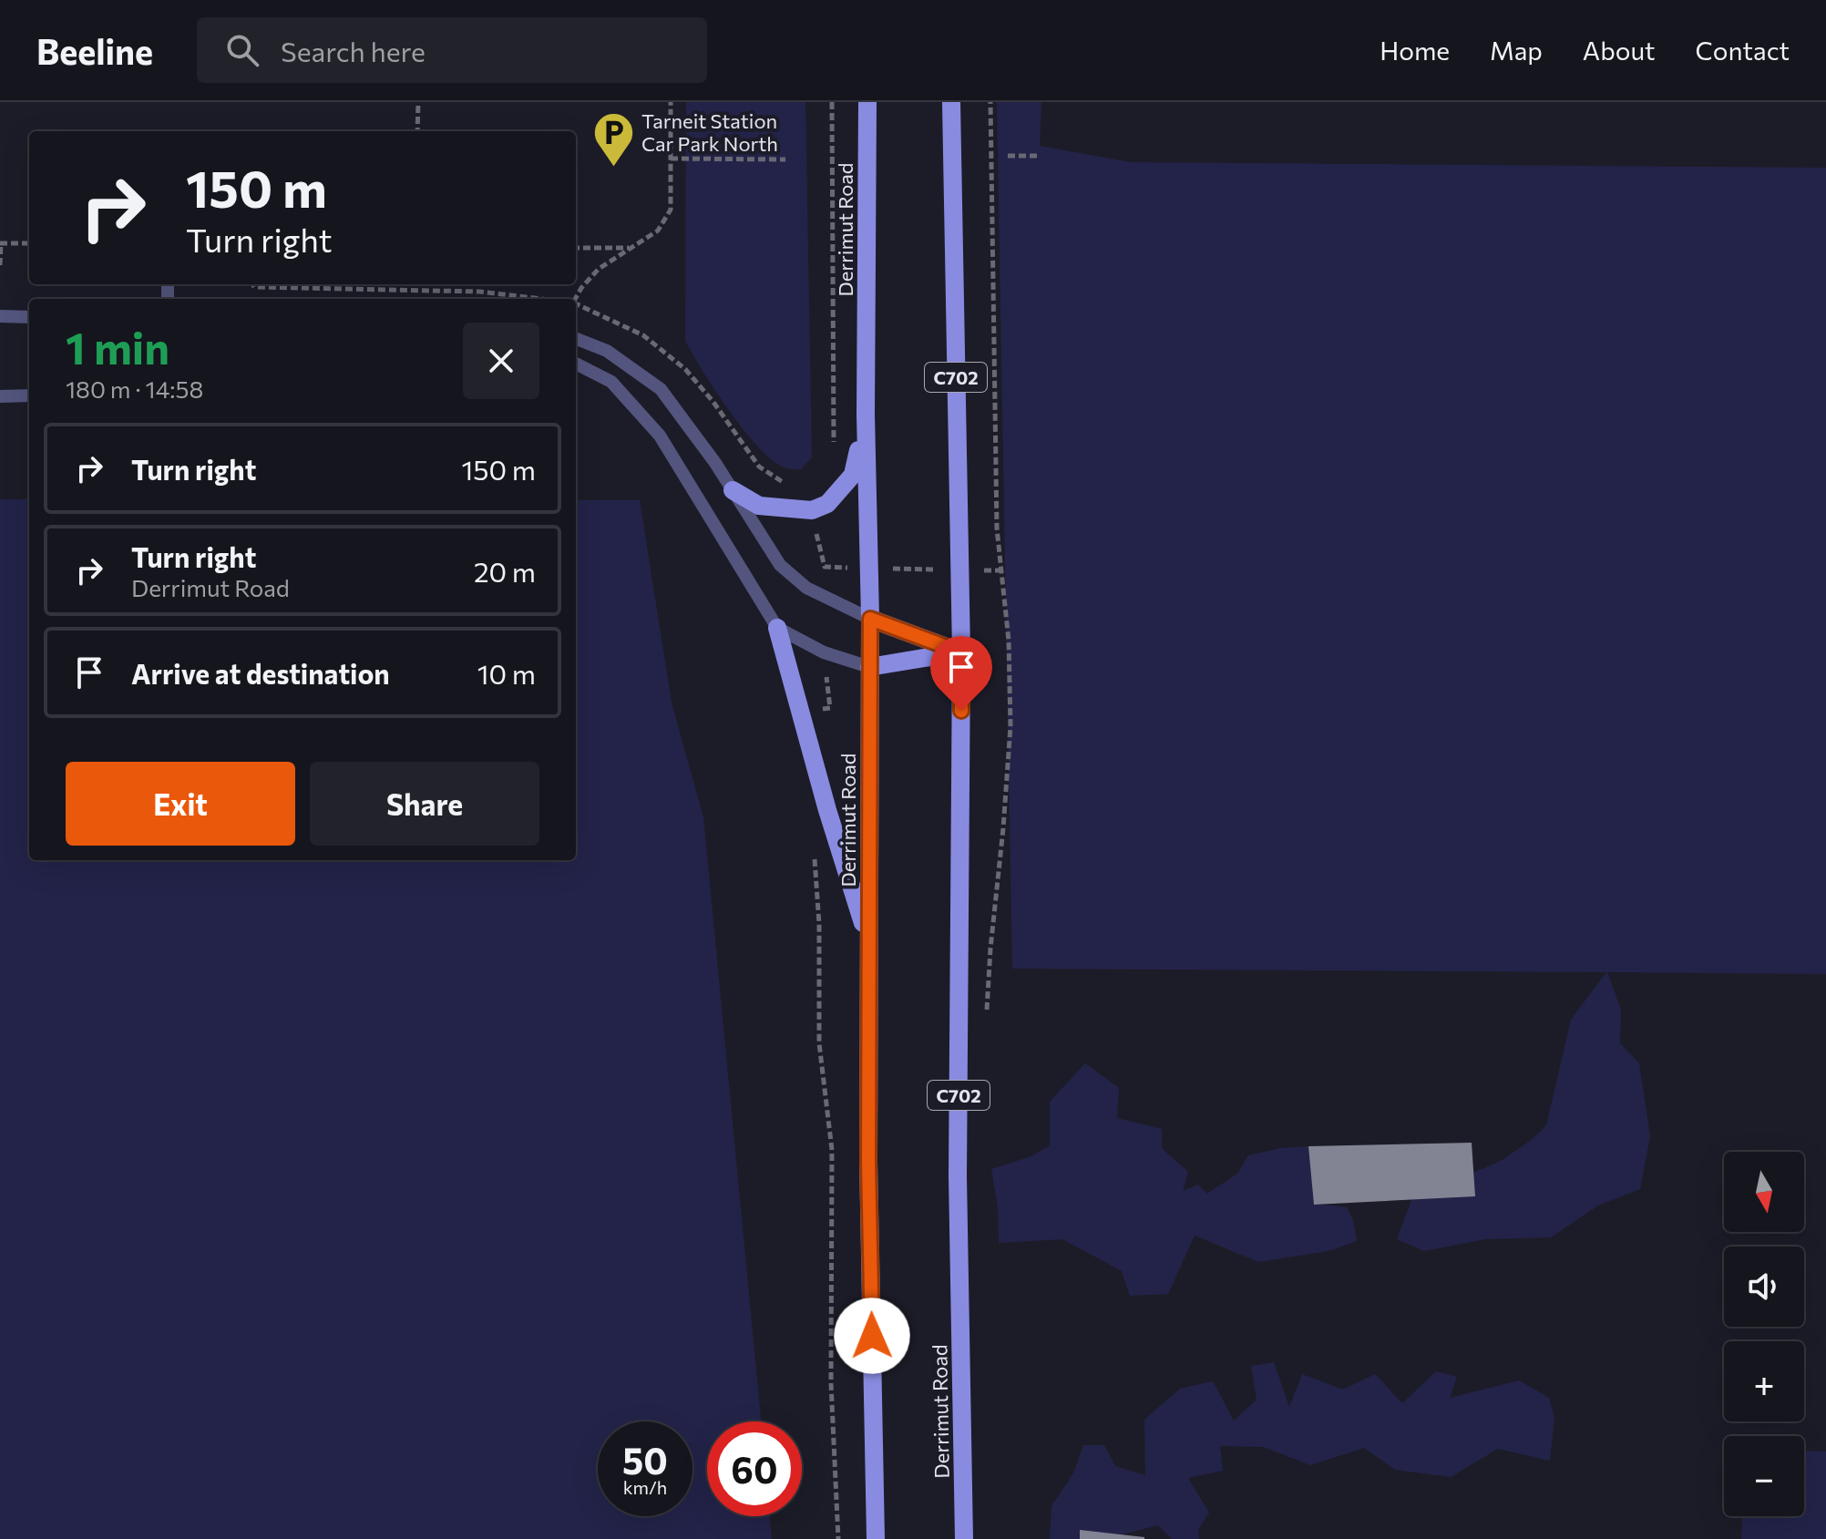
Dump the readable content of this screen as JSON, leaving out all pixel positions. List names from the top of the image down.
{
  "streets": {
    "main road": ["Derrimut Road", "C702"]
  },
  "places": {
    "parking": ["Tarneit Station Car Park North"]
  },
  "north": "bottom",
  "page": {
    "header": "Beeline",
    "search": "Search here",
    "nav": [
      "Home",
      "Map",
      "About",
      "Contact"
    ],
    "turn": ["150 m", "Turn right"],
    "heading": ["1 min", "180 m · 14:58"],
    "list": [
      {
        "name": "Turn right",
        "value": "150 m"
      },
      {
        "name": "Turn right",
        "note": "Derrimut Road",
        "value": "20 m"
      },
      {
        "name": "Arrive at destination",
        "value": "10 m"
      }
    ],
    "buttons": ["Exit", "Share"],
    "map_buttons": ["+", "−"],
    "speed": "50 km/h",
    "limit": "60"
  }
}
